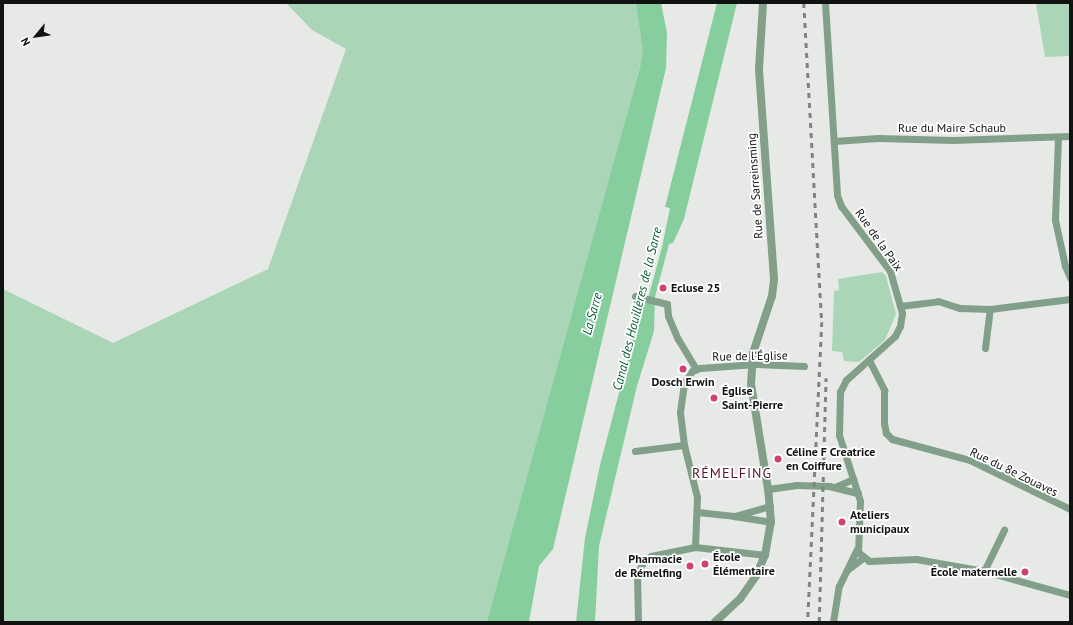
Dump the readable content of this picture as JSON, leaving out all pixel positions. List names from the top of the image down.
{
  "streets": {
    "street": [
      "Rue du Maire Schaub",
      "Rue de Sarreinsming",
      "Rue de la Paix",
      "Rue de l'Église",
      "Rue du 8e Zouaves"
    ]
  },
  "crossings": [
    ["Rue du Maire Schaub", "Rue de la Paix"],
    ["Rue de Sarreinsming", "Rue de l'Église"],
    ["Rue de la Paix", "Rue du 8e Zouaves"]
  ],
  "districts": ["RÉMELFING"],
  "water": ["Canal des Houillères de la Sarre", "La Sarre"],
  "places": [
    "Ecluse 25",
    "Dosch Erwin",
    "Église Saint-Pierre",
    "Céline F Creatrice en Coiffure",
    "Ateliers municipaux",
    "École Élémentaire",
    "Pharmacie de Rémelfing",
    "École maternelle"
  ],
  "north": "bottom left"
}
